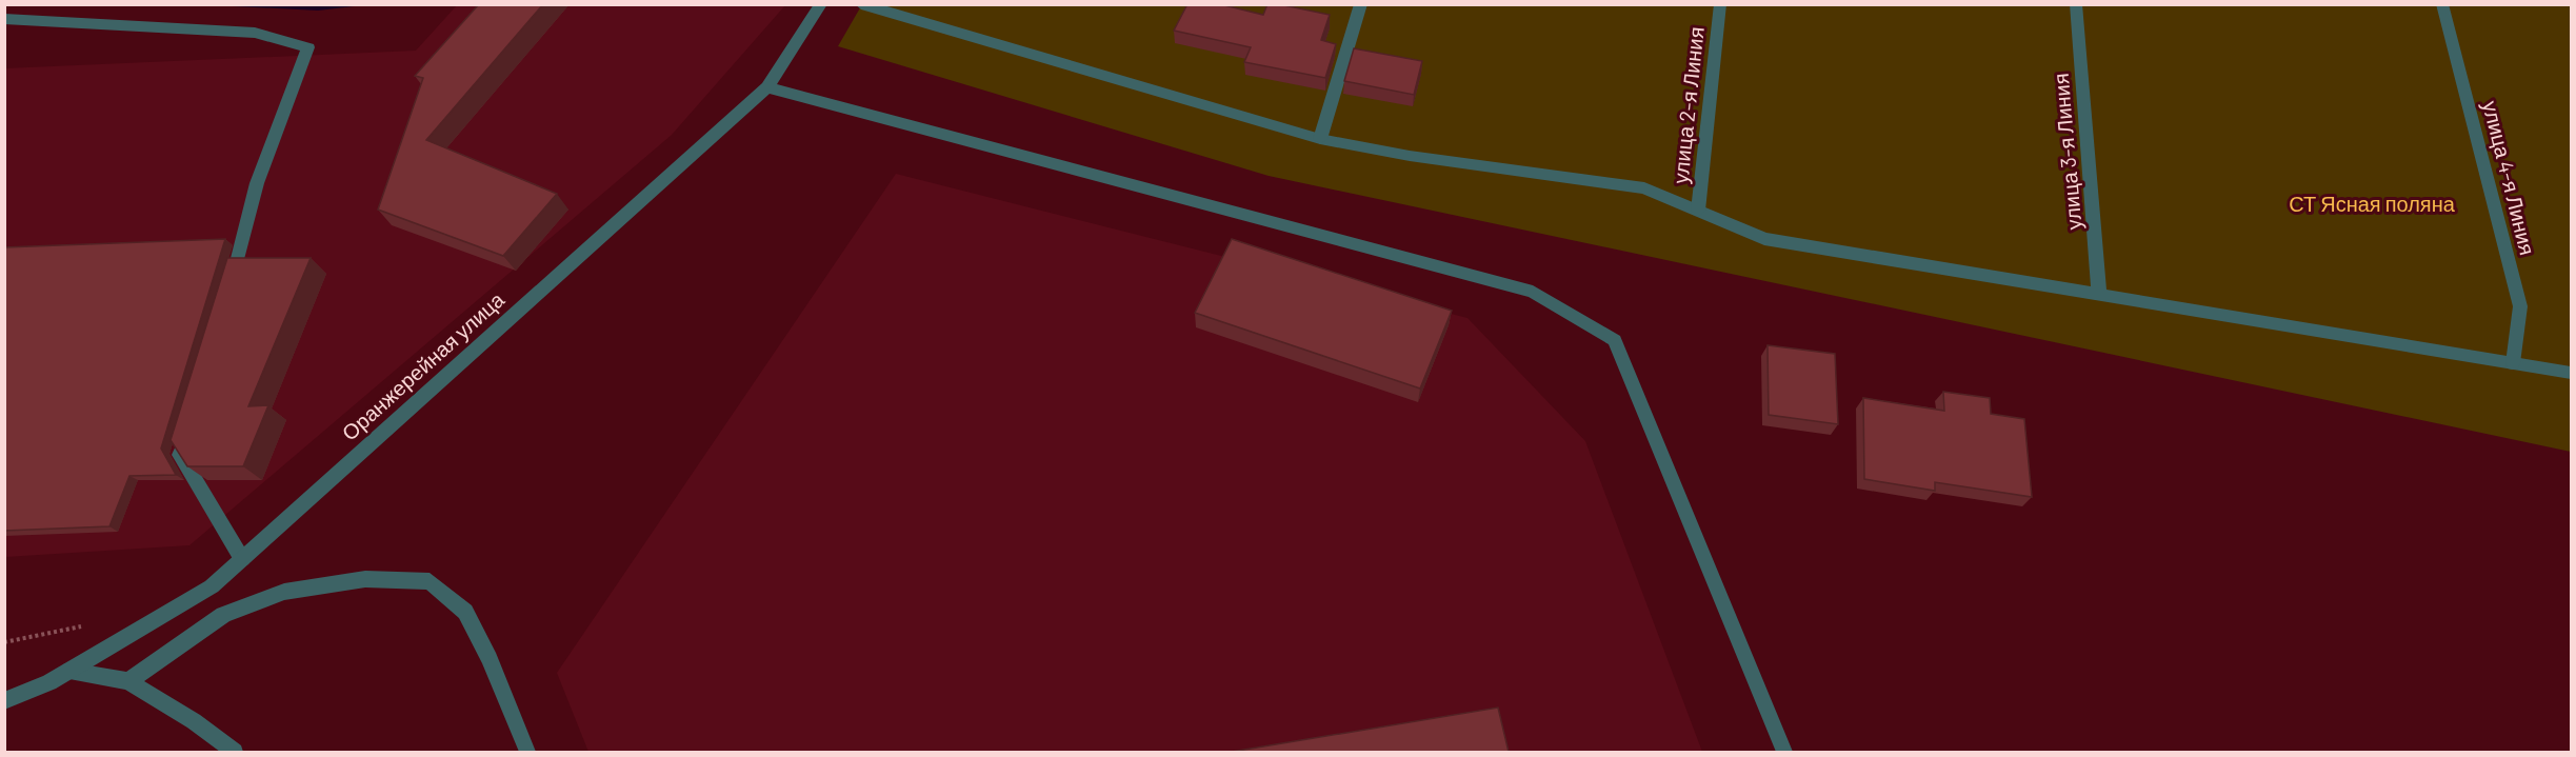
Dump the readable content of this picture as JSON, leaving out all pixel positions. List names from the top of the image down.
{
  "streets": {
    "street": [
      "улица 2-я Линия",
      "улица 3-я Линия",
      "улица 4-я Линия",
      "Оранжерейная улица"
    ]
  },
  "parks": ["СТ Ясная поляна"]
}
